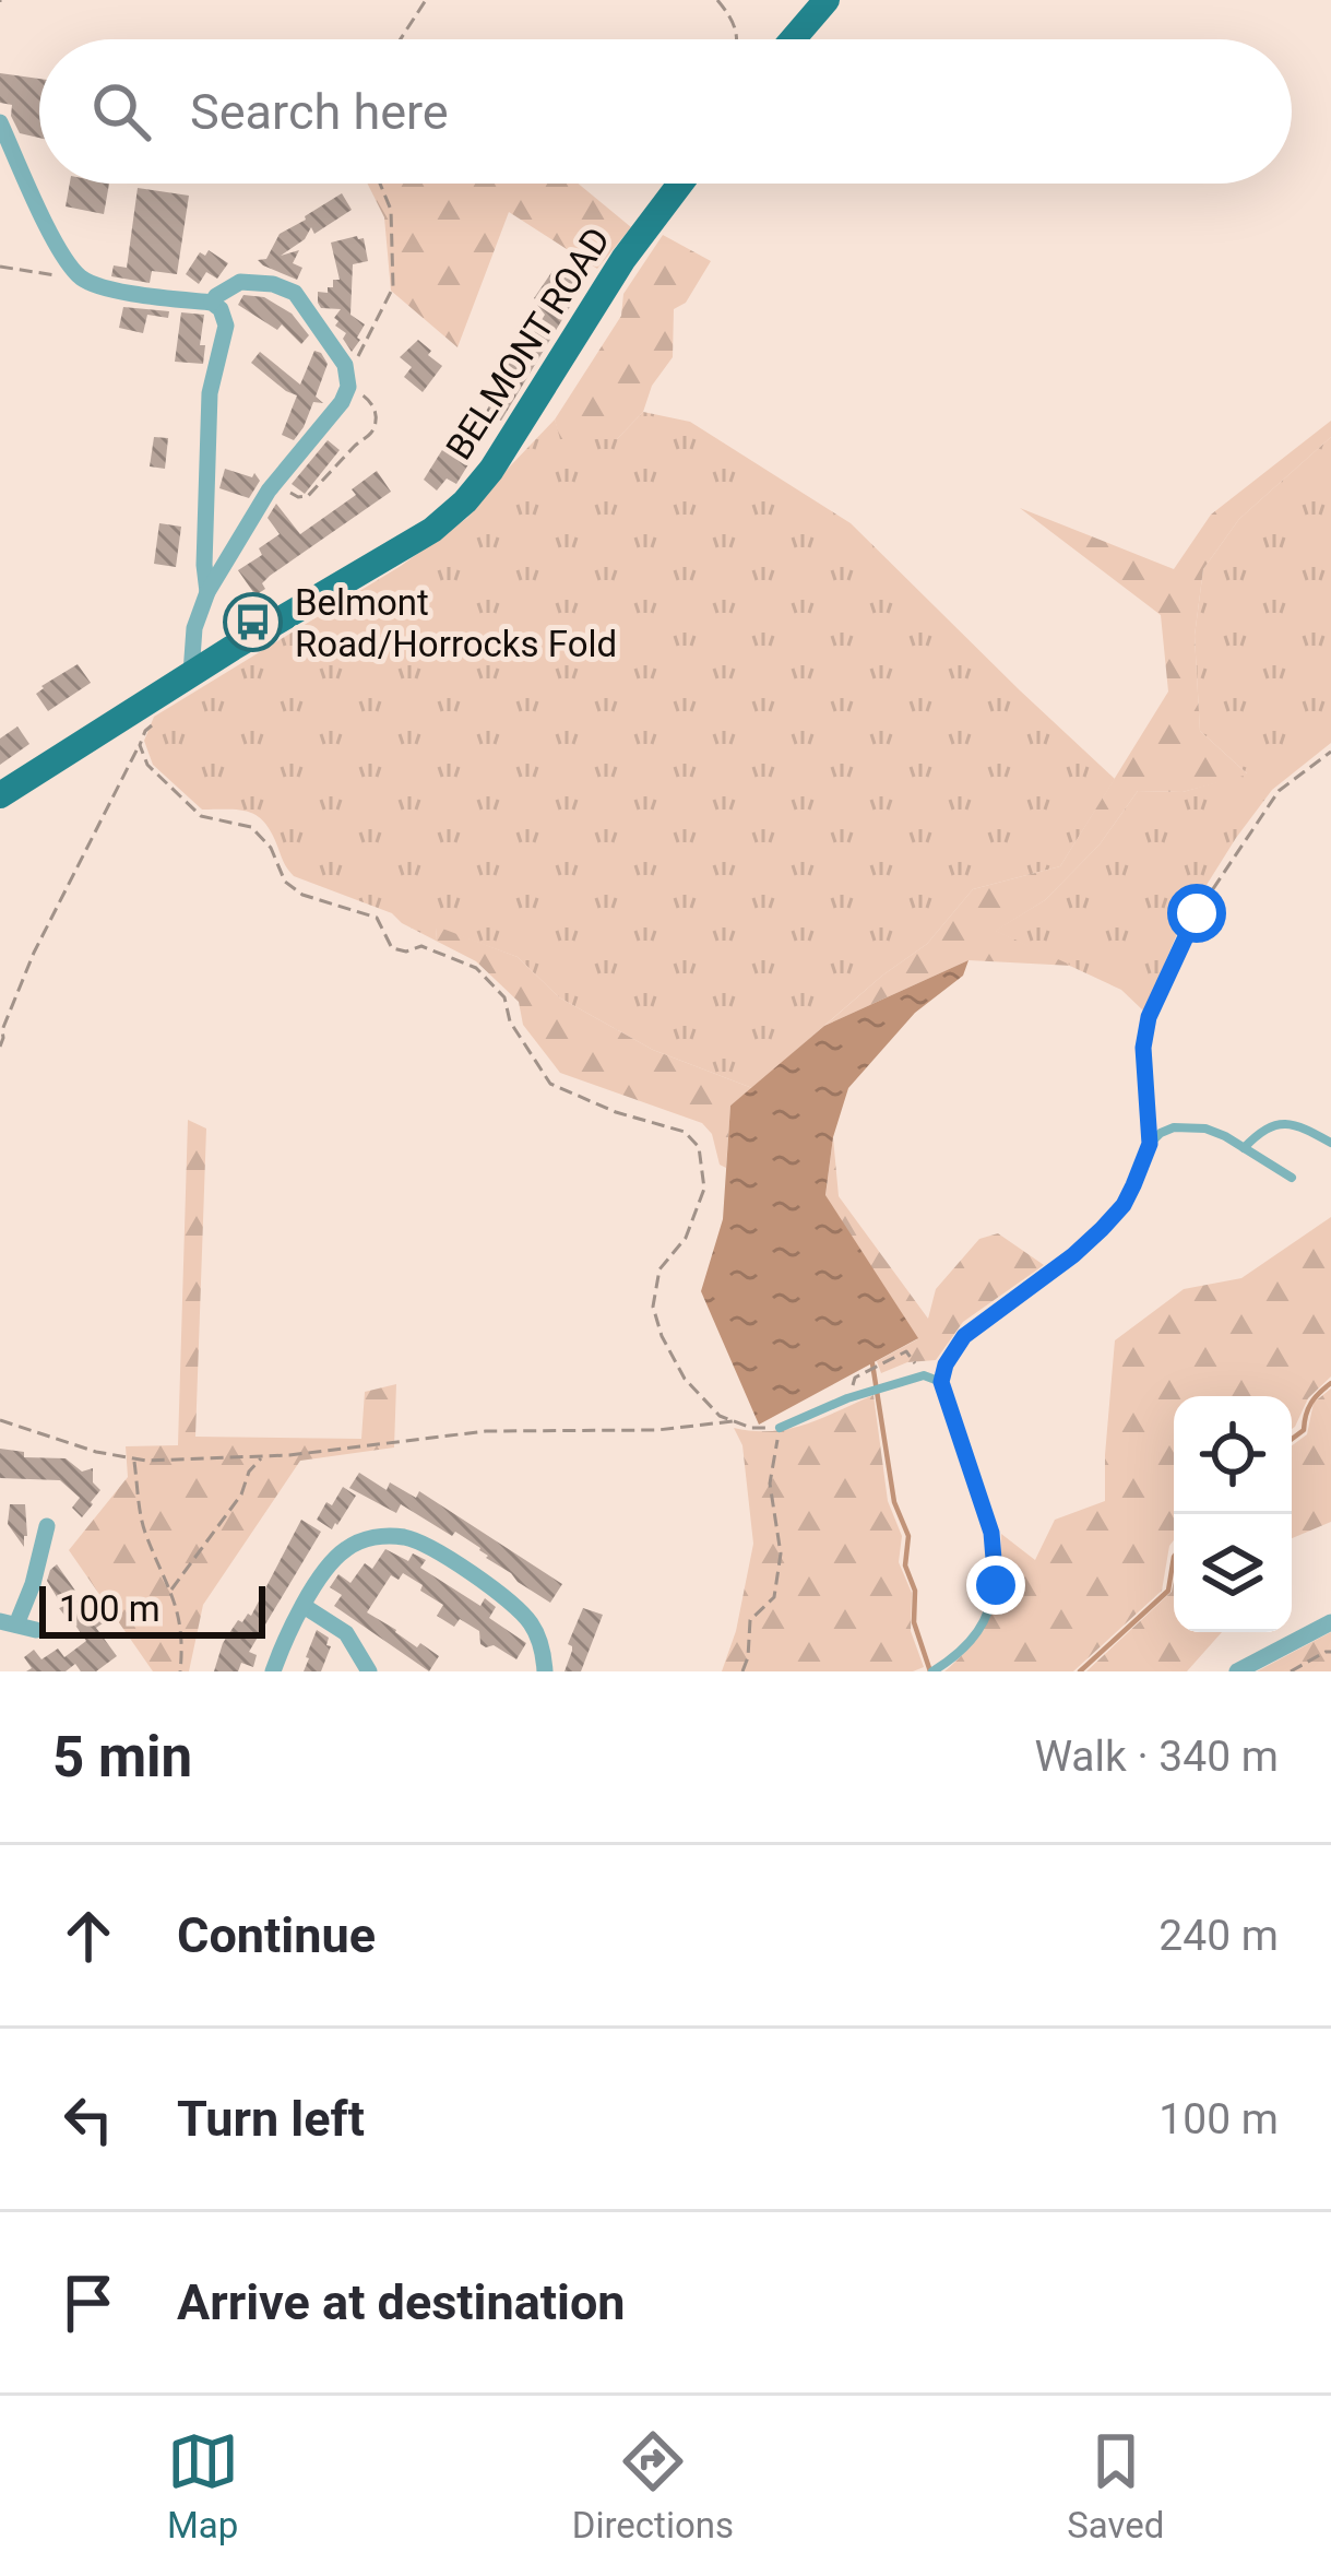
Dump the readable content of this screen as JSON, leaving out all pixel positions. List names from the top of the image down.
{
  "streets": {
    "main road": ["BELMONT ROAD"]
  },
  "places": {
    "bus stop": ["Belmont Road/Horrocks Fold"]
  },
  "scale_bar": "100 m",
  "page": {
    "search": "Search here",
    "scale": "100 m",
    "heading": ["5 min", "Walk · 340 m"],
    "list": [
      ["Continue", "240 m"],
      ["Turn left", "100 m"],
      "Arrive at destination"
    ],
    "nav": ["Map", "Directions", "Saved"]
  }
}
